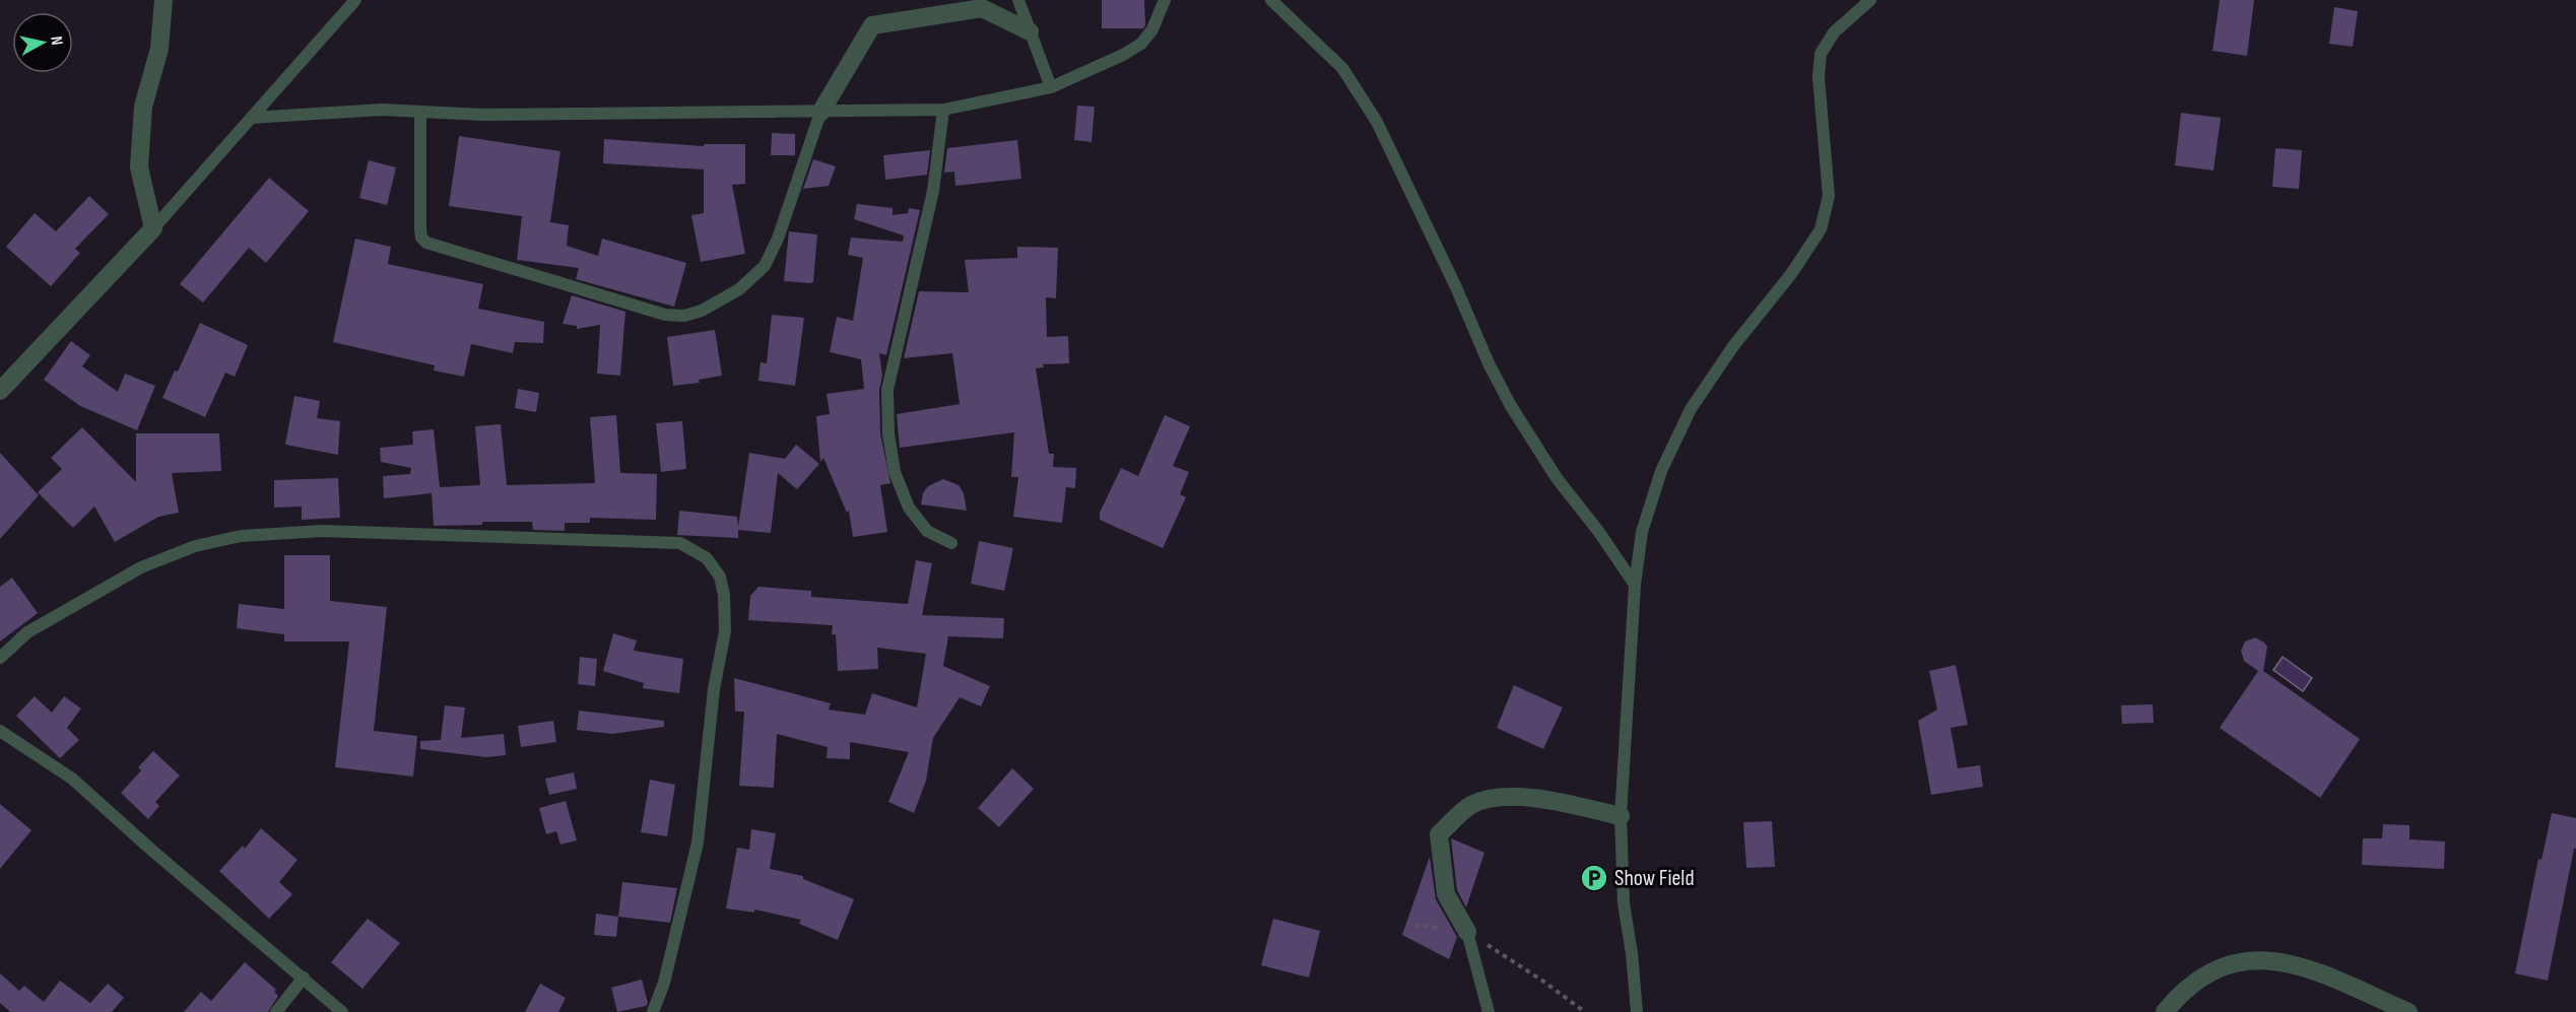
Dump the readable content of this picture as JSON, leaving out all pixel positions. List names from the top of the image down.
{
  "places": {
    "parking": ["Show Field"]
  },
  "north": "right"
}
